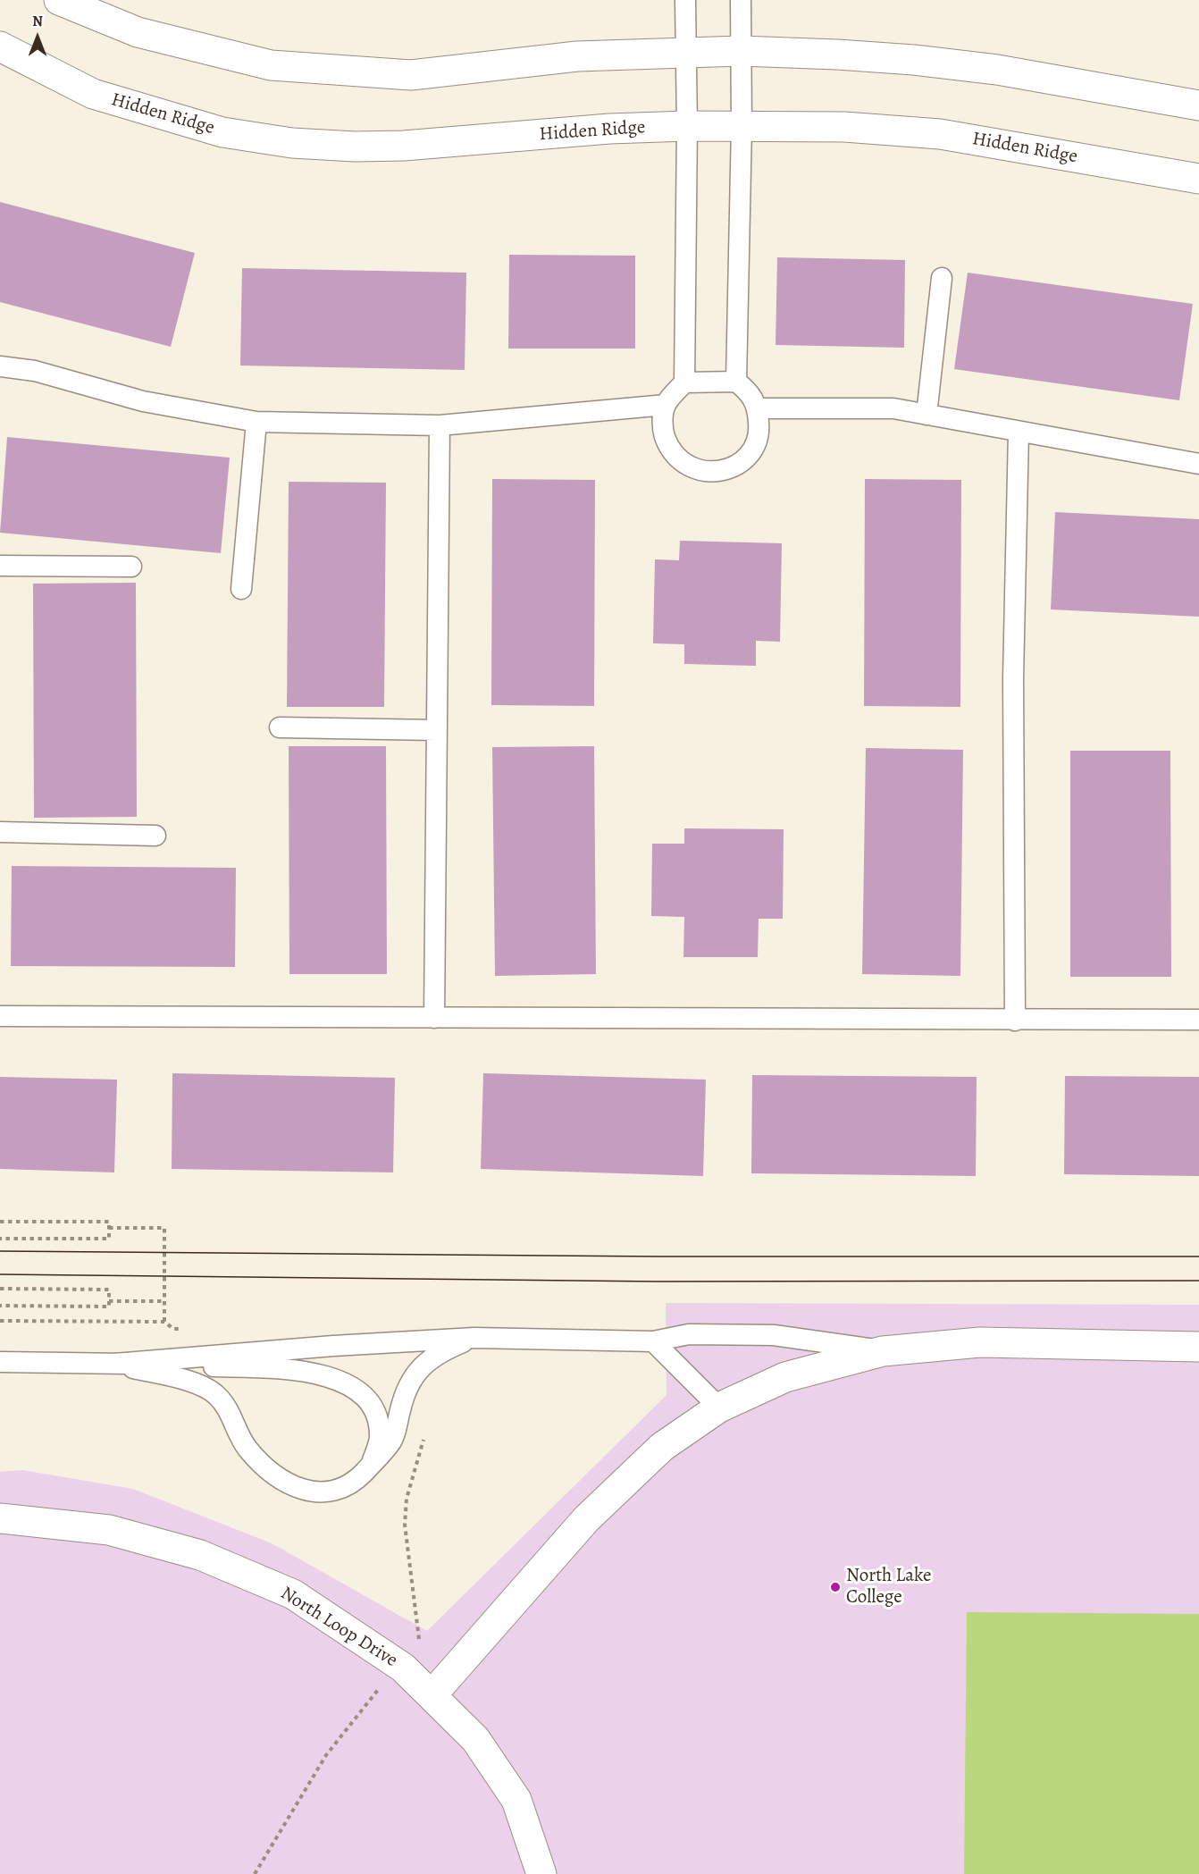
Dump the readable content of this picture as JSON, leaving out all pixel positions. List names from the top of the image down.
{
  "streets": {
    "street": ["Hidden Ridge", "North Loop Drive"]
  },
  "places": ["North Lake College"],
  "north": "top"
}
